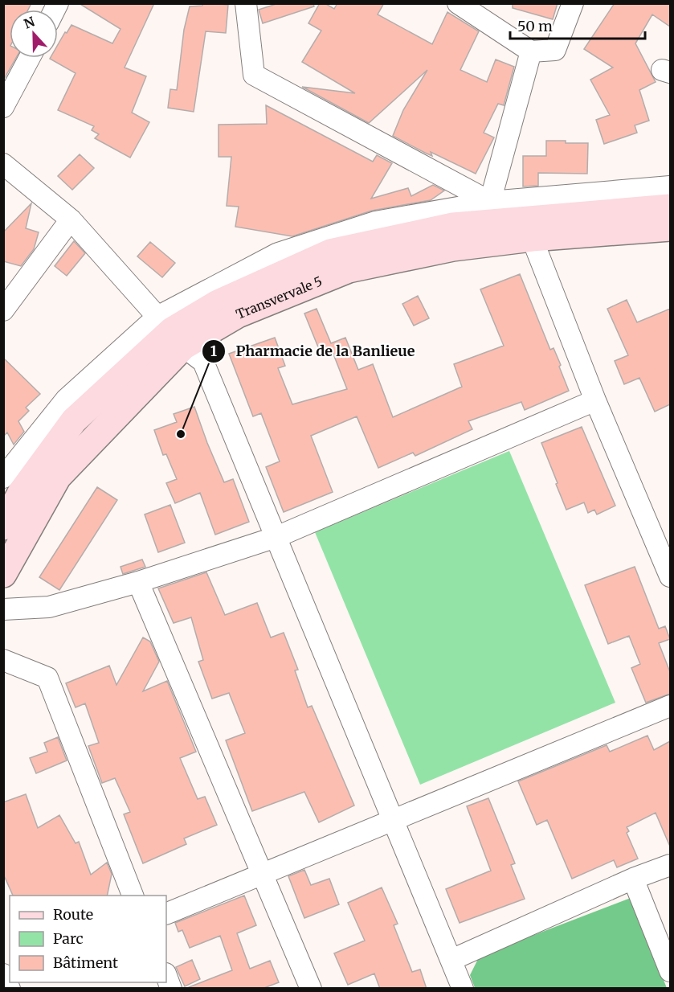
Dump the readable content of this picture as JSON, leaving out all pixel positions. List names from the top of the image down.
{
  "streets": {
    "main road": ["Transvervale 5"]
  },
  "places": ["Pharmacie de la Banlieue"],
  "legend": ["Route", "Parc", "Bâtiment"],
  "scale_bar": "50 m",
  "north": "top"
}
